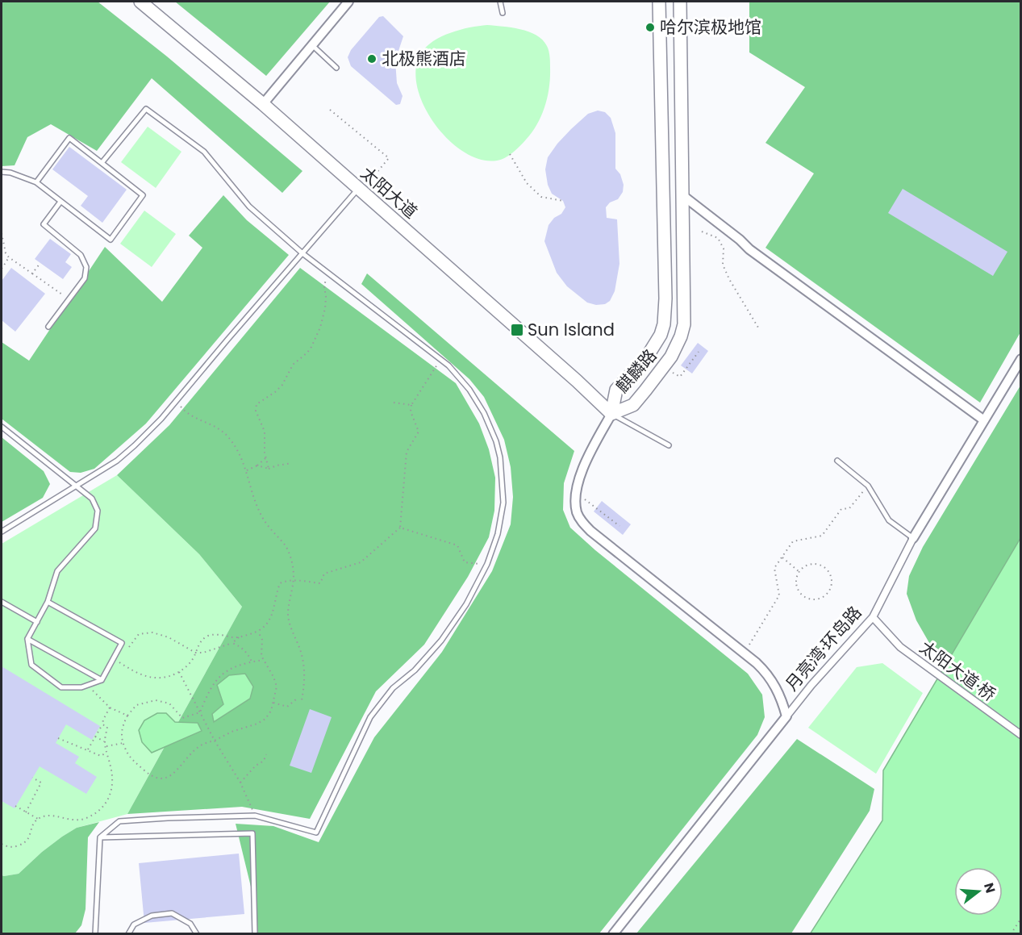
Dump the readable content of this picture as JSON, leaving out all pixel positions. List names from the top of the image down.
{
  "streets": {
    "main road": ["太阳大道", "麒麟路"],
    "street": ["月亮湾·环岛路", "太阳大道·桥"]
  },
  "crossings": [
    ["太阳大道", "麒麟路"],
    ["月亮湾·环岛路", "太阳大道·桥"]
  ],
  "places": {
    "other": ["哈尔滨极地馆", "北极熊酒店"],
    "transit": ["Sun Island"]
  },
  "north": "right"
}
